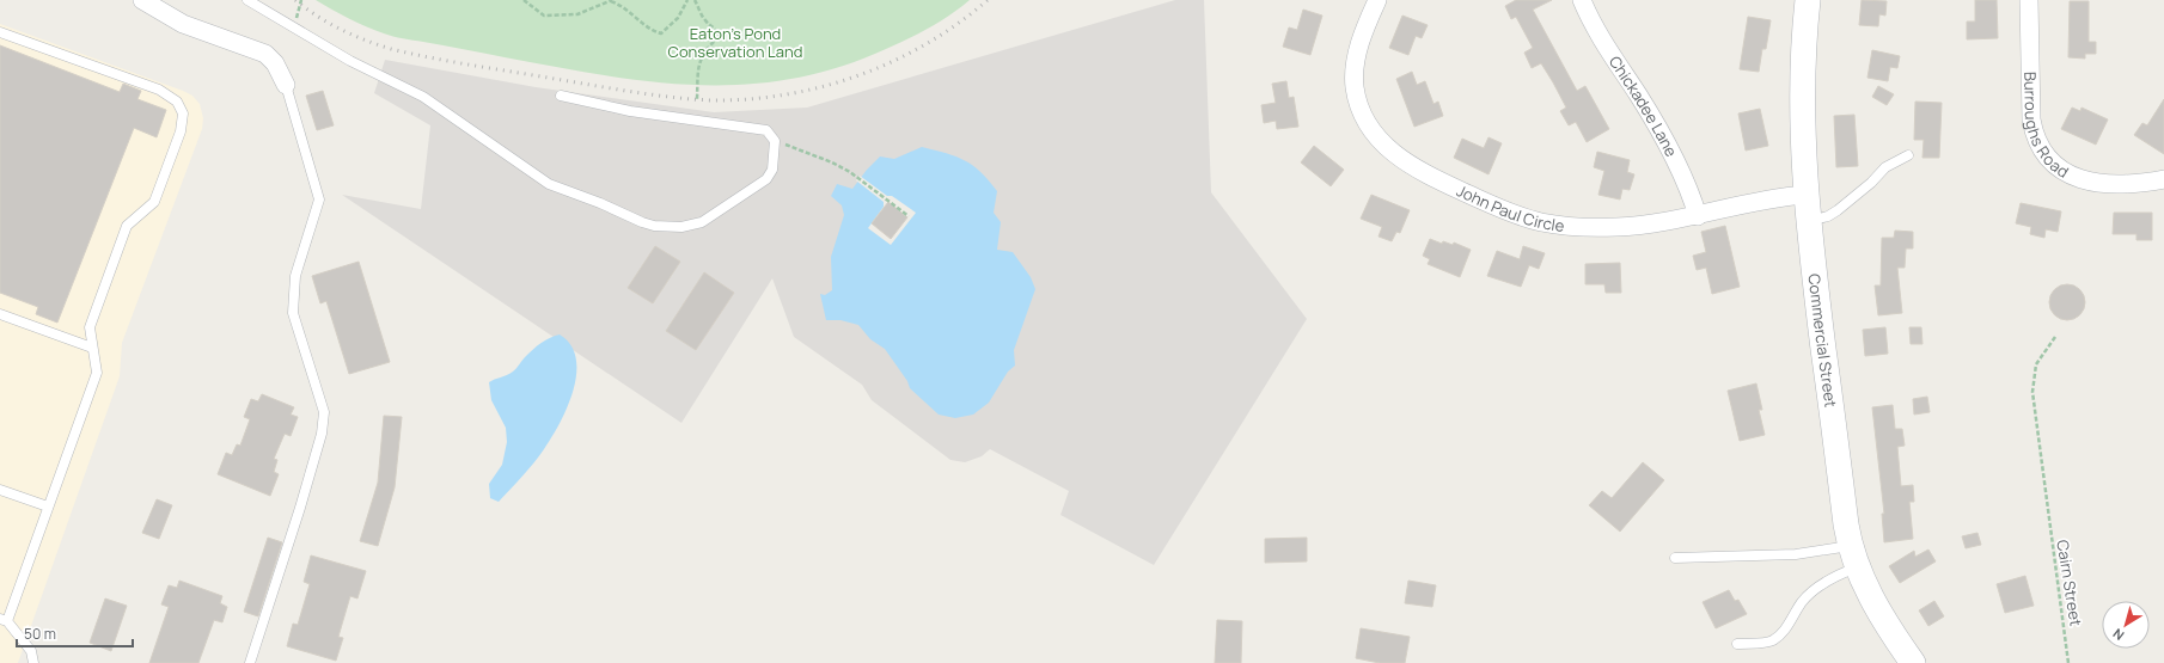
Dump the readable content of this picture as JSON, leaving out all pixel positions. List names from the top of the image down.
{
  "streets": {
    "main road": ["Commercial Street"],
    "street": ["Chickadee Lane", "Burroughs Road", "John Paul Circle"],
    "path": ["Cairn Street"]
  },
  "crossings": [
    ["Chickadee Lane", "John Paul Circle"],
    ["John Paul Circle", "Commercial Street"]
  ],
  "parks": ["Eaton's Pond Conservation Land"],
  "scale_bar": "50 m",
  "north": "bottom left"
}
